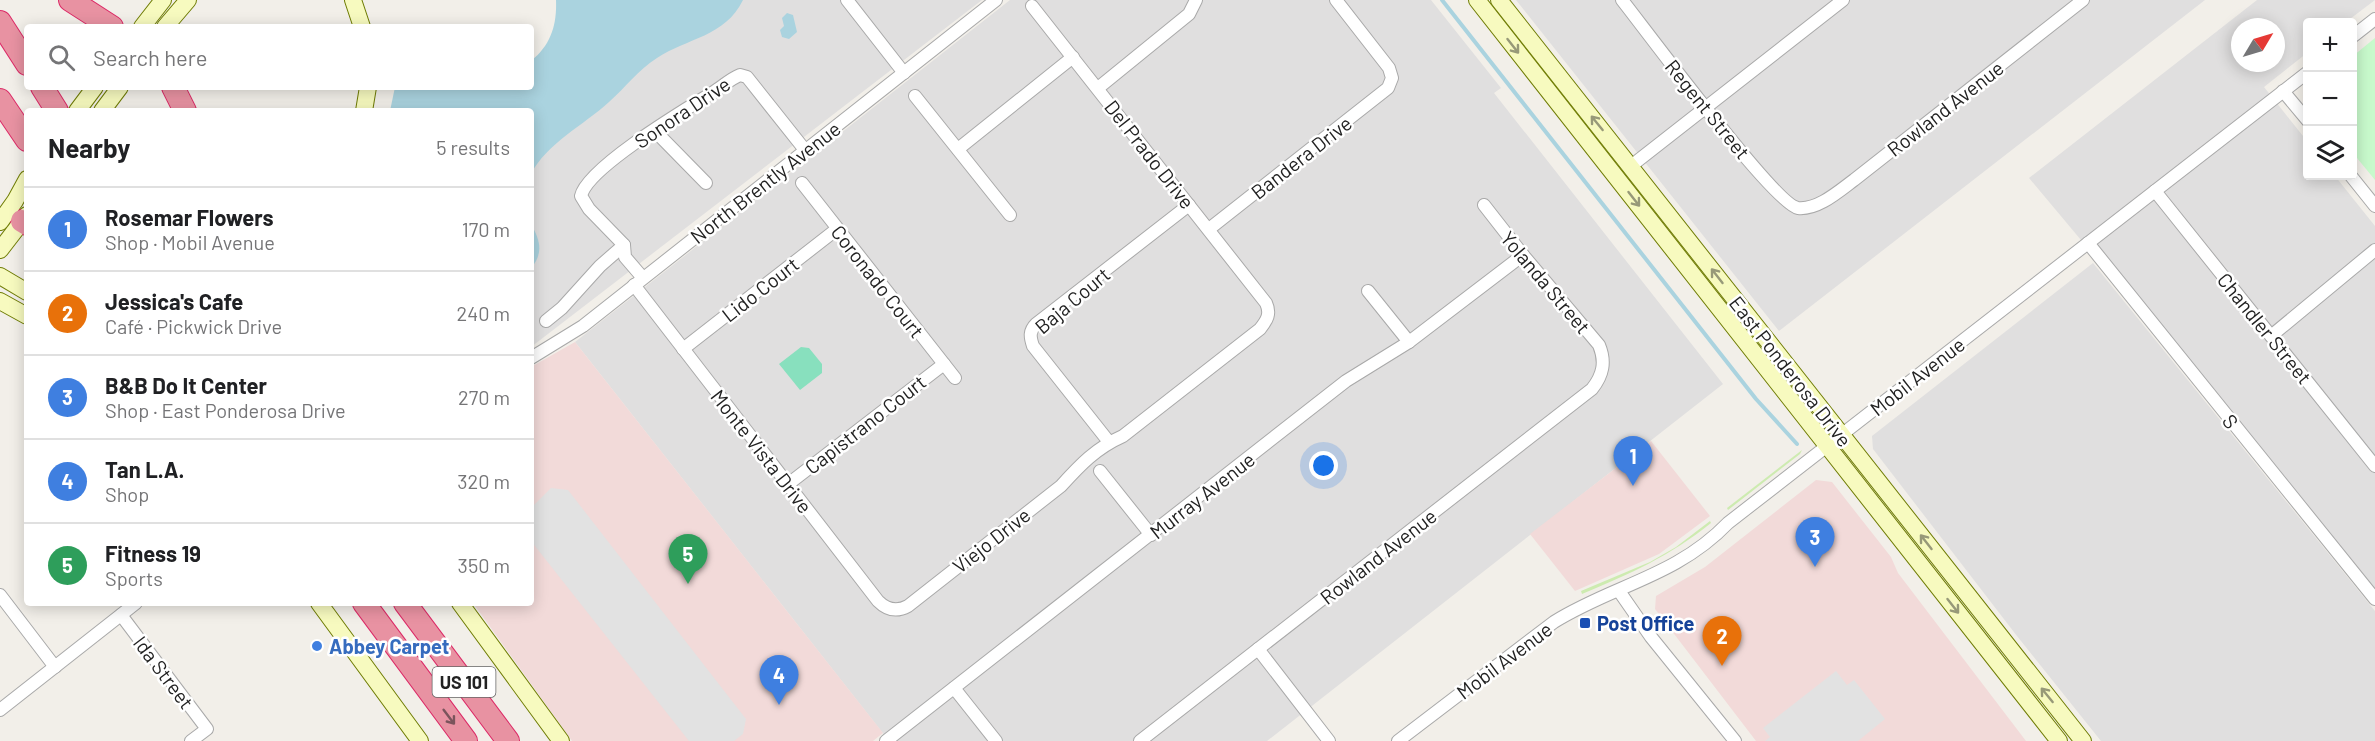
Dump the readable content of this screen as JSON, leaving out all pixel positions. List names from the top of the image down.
{
  "streets": {
    "highway": ["US 101"],
    "main road": ["East Ponderosa Drive"],
    "street": [
      "Rowland Avenue",
      "Regent Street",
      "Sonora Drive",
      "Del Prado Drive",
      "Bandera Drive",
      "North Brently Avenue",
      "Coronado Court",
      "Yolanda Street",
      "Lido Court",
      "Baja Court",
      "Chandler Street",
      "Mobil Avenue",
      "S",
      "Capistrano Court",
      "Monte Vista Drive",
      "Murray Avenue",
      "Viejo Drive",
      "Ida Street"
    ]
  },
  "crossings": [
    ["Rowland Avenue", "Regent Street"],
    ["Rowland Avenue", "Yolanda Street"],
    ["Sonora Drive", "North Brently Avenue"],
    ["Sonora Drive", "Monte Vista Drive"],
    ["Del Prado Drive", "Bandera Drive"],
    ["Del Prado Drive", "Baja Court"],
    ["Del Prado Drive", "Viejo Drive"],
    ["North Brently Avenue", "Monte Vista Drive"],
    ["Coronado Court", "Lido Court"],
    ["Coronado Court", "Capistrano Court"],
    ["Yolanda Street", "Murray Avenue"],
    ["Lido Court", "Monte Vista Drive"],
    ["Baja Court", "Viejo Drive"],
    ["Chandler Street", "Mobil Avenue"],
    ["East Ponderosa Drive", "Mobil Avenue"],
    ["Mobil Avenue", "S"],
    ["Capistrano Court", "Monte Vista Drive"],
    ["Monte Vista Drive", "Viejo Drive"]
  ],
  "places": {
    "transit": ["Post Office"],
    "other": ["Abbey Carpet"]
  },
  "north": "top right",
  "page": {
    "map_buttons": ["+", "−"],
    "search": "Search here",
    "heading": ["Nearby", "5 results"],
    "list": [
      {
        "mark": "1",
        "name": "Rosemar Flowers",
        "note": "Shop · Mobil Avenue",
        "value": "170 m"
      },
      {
        "mark": "2",
        "name": "Jessica's Cafe",
        "note": "Café · Pickwick Drive",
        "value": "240 m"
      },
      {
        "mark": "3",
        "name": "B&B Do It Center",
        "note": "Shop · East Ponderosa Drive",
        "value": "270 m"
      },
      {
        "mark": "4",
        "name": "Tan L.A.",
        "note": "Shop",
        "value": "320 m"
      },
      {
        "mark": "5",
        "name": "Fitness 19",
        "note": "Sports",
        "value": "350 m"
      }
    ],
    "pins": [
      "1",
      "3",
      "5",
      "2",
      "4"
    ]
  }
}
